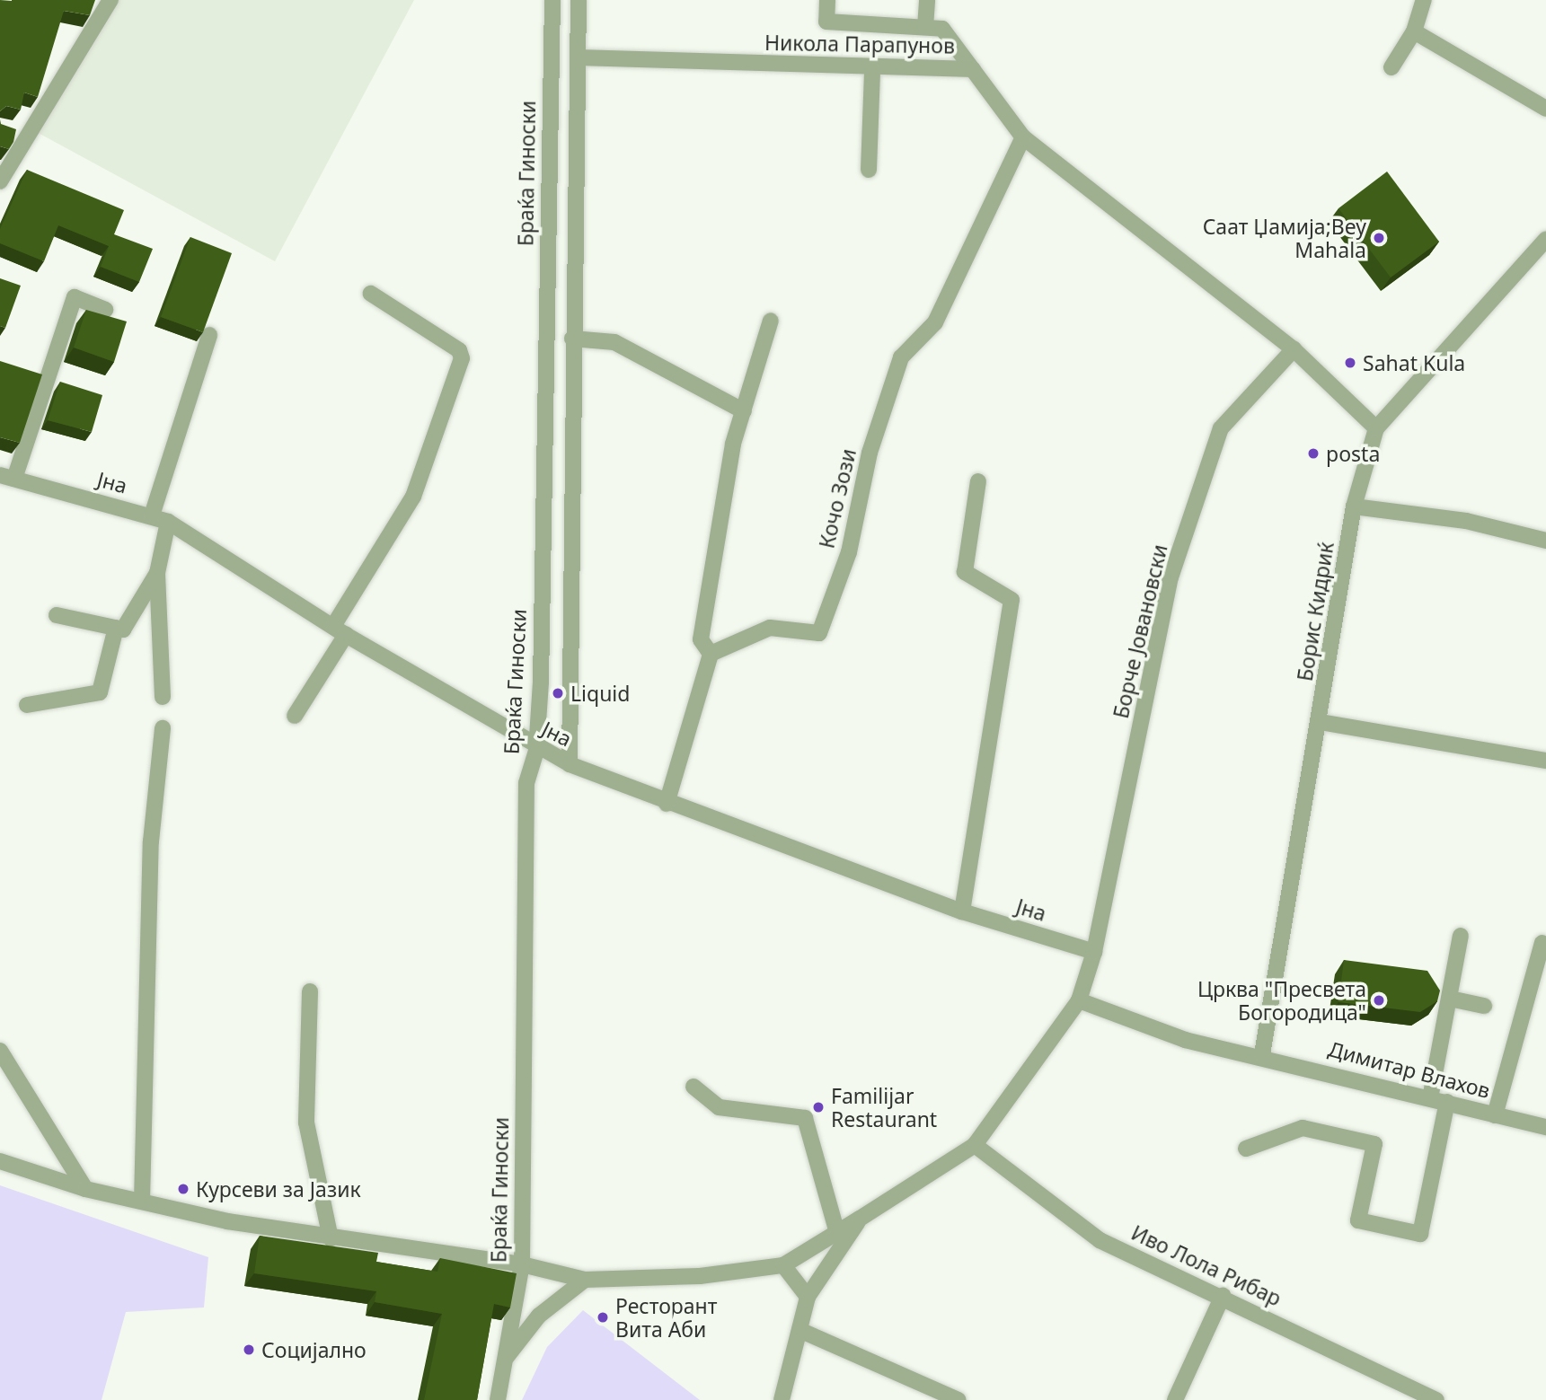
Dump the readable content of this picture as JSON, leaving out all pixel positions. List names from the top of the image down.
{
  "streets": {
    "street": [
      "Никола Парапунов",
      "Браќа Гиноски",
      "Јна",
      "Кочо Зози",
      "Борис Кидриќ",
      "Борче Јовановски",
      "Димитар Влахов",
      "Иво Лола Рибар"
    ]
  },
  "crossings": [
    ["Никола Парапунов", "Кочо Зози"],
    ["Никола Парапунов", "Борис Кидриќ"],
    ["Никола Парапунов", "Борче Јовановски"],
    ["Браќа Гиноски", "Јна"],
    ["Јна", "Борче Јовановски"],
    ["Борис Кидриќ", "Димитар Влахов"],
    ["Борче Јовановски", "Димитар Влахов"],
    ["Борче Јовановски", "Иво Лола Рибар"]
  ],
  "places": [
    "Саат Џамија;Bey Mahala",
    "Sahat Kula",
    "posta",
    "Liquid",
    "Црква \"Пресвета Богородица\"",
    "Familijar Restaurant",
    "Курсеви за Јазик",
    "Ресторант Вита Аби",
    "Социјално"
  ]
}
